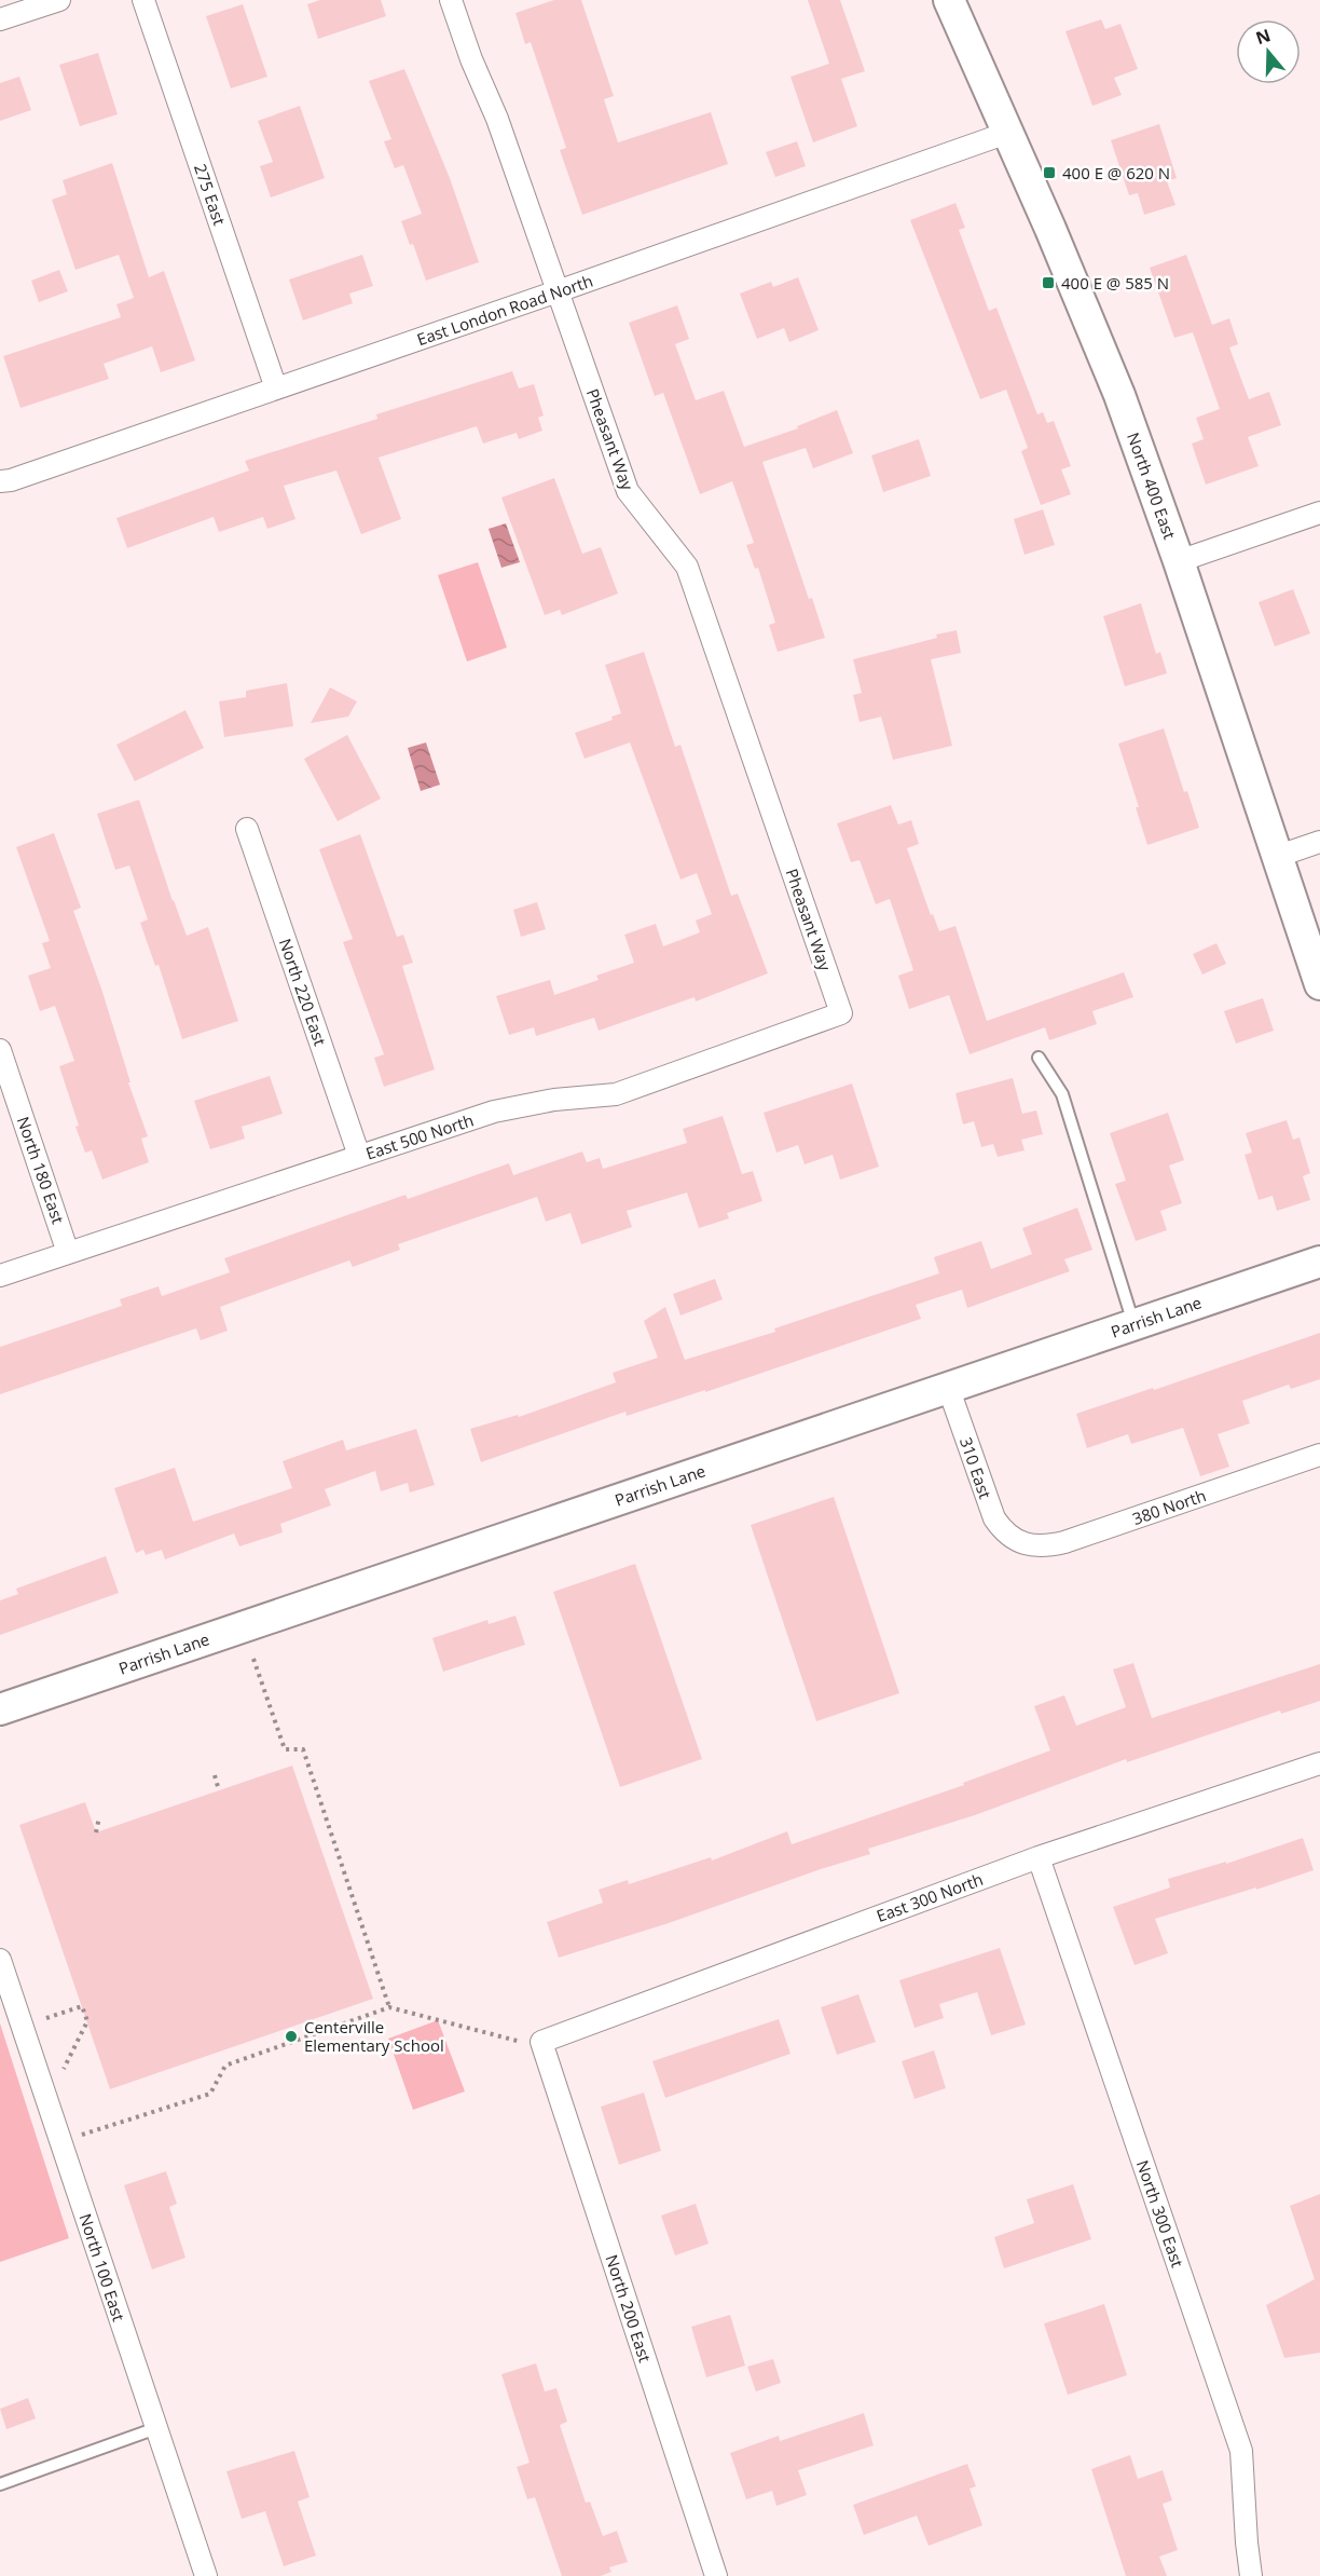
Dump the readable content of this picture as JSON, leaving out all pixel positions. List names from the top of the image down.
{
  "streets": {
    "street": [
      "275 East",
      "East London Road North",
      "Pheasant Way",
      "North 400 East",
      "North 220 East",
      "East 500 North",
      "North 180 East",
      "Parrish Lane",
      "310 East",
      "380 North",
      "East 300 North",
      "North 300 East",
      "North 100 East",
      "North 200 East"
    ]
  },
  "crossings": [
    ["275 East", "East London Road North"],
    ["East London Road North", "Pheasant Way"],
    ["East London Road North", "North 400 East"],
    ["Pheasant Way", "East 500 North"],
    ["North 220 East", "East 500 North"],
    ["East 500 North", "North 180 East"],
    ["Parrish Lane", "310 East"],
    ["310 East", "380 North"],
    ["East 300 North", "North 300 East"],
    ["East 300 North", "North 200 East"]
  ],
  "places": {
    "transit": ["400 E @ 620 N", "400 E @ 585 N"],
    "other": ["Centerville Elementary School"]
  },
  "north": "top"
}
